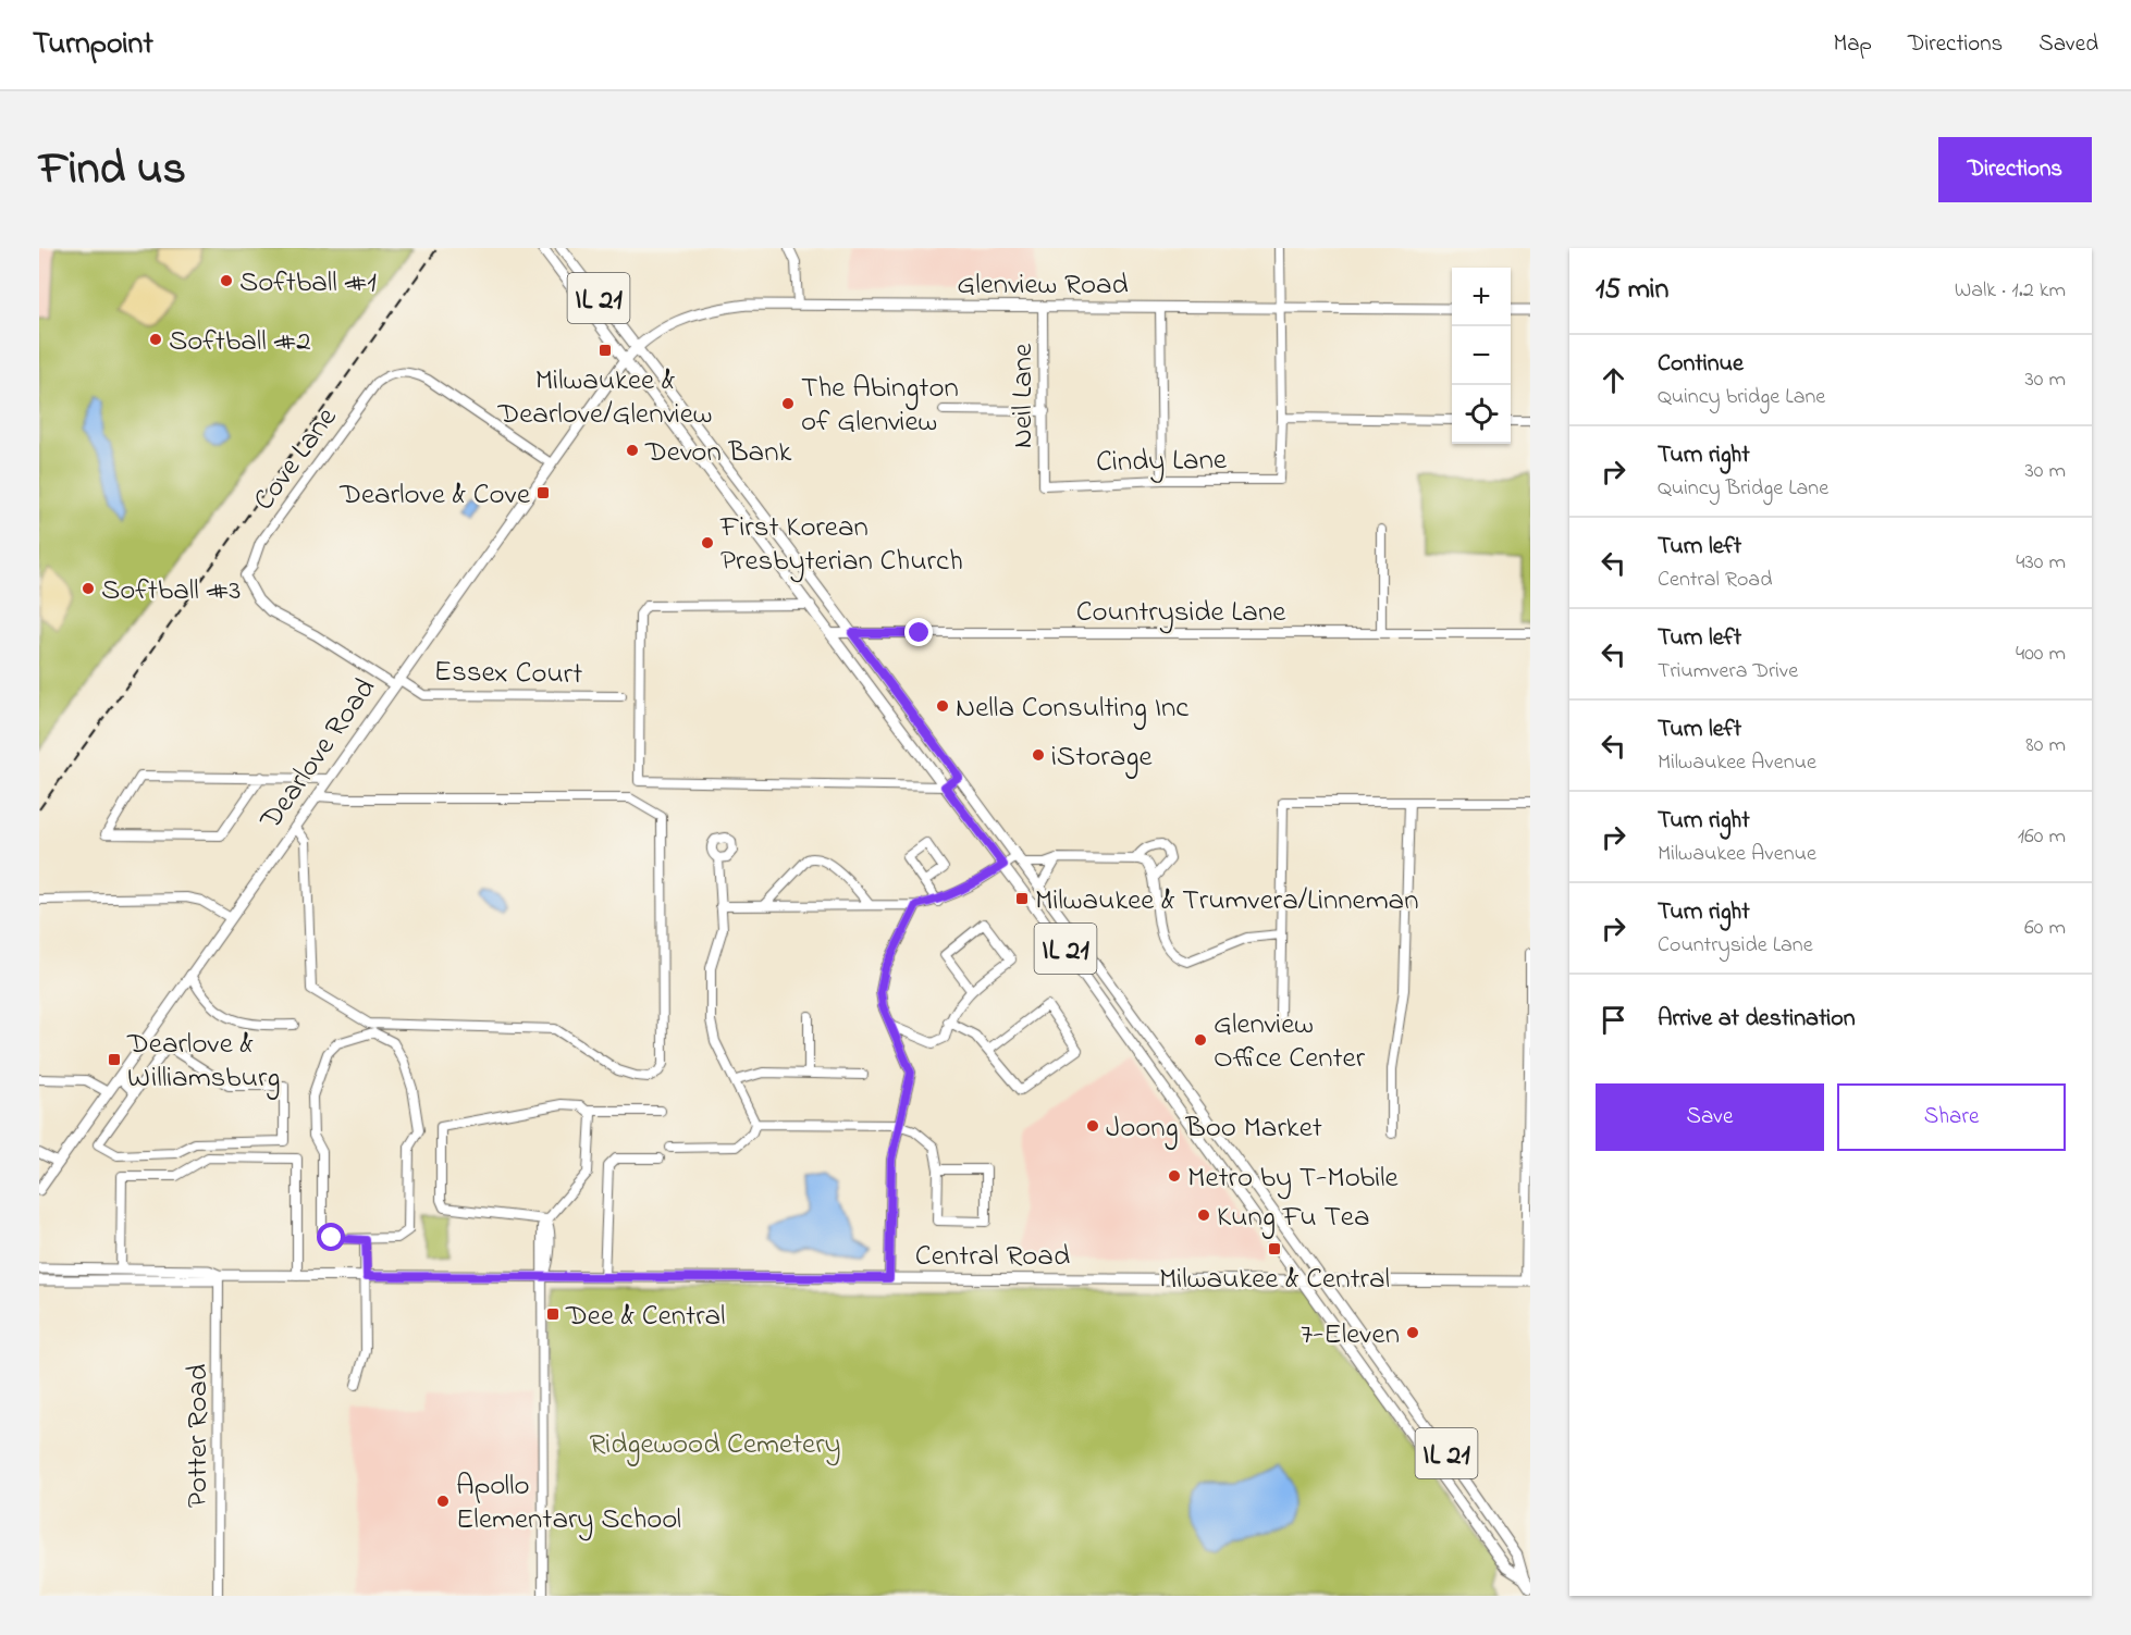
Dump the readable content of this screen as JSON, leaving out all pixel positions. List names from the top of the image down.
{
  "streets": {
    "main road": [
      "Glenview Road",
      "IL 21",
      "Dearlove Road",
      "Central Road"
    ],
    "street": [
      "Neil Lane",
      "Cove Lane",
      "Cindy Lane",
      "Countryside Lane",
      "Essex Court",
      "Potter Road"
    ]
  },
  "crossings": [
    ["Glenview Road", "IL 21"],
    ["Glenview Road", "Neil Lane"],
    ["Glenview Road", "Dearlove Road"],
    ["IL 21", "Countryside Lane"],
    ["IL 21", "Dearlove Road"],
    ["IL 21", "Central Road"],
    ["Neil Lane", "Cindy Lane"],
    ["Cove Lane", "Essex Court"],
    ["Cove Lane", "Dearlove Road"],
    ["Essex Court", "Dearlove Road"],
    ["Central Road", "Potter Road"]
  ],
  "parks": ["Ridgewood Cemetery"],
  "places": {
    "other": [
      "Softball #1",
      "Softball #2",
      "The Abington of Glenview",
      "Devon Bank",
      "First Korean Presbyterian Church",
      "Softball #3",
      "Nella Consulting Inc",
      "iStorage",
      "Glenview Office Center",
      "Joong Boo Market",
      "Metro by T-Mobile",
      "Kung Fu Tea",
      "7-Eleven",
      "Apollo Elementary School"
    ],
    "transit": [
      "Milwaukee & Dearlove/Glenview",
      "Dearlove & Cove",
      "Milwaukee & Trumvera/Linneman",
      "Dearlove & Williamsburg",
      "Milwaukee & Central",
      "Dee & Central"
    ]
  },
  "page": {
    "header": "Turnpoint",
    "nav": ["Map", "Directions", "Saved"],
    "title": "Find us",
    "buttons": [
      "Directions",
      ["Save", "Share"]
    ],
    "heading": ["15 min", "Walk · 1.2 km"],
    "map_buttons": ["+", "−"],
    "list": [
      ["Continue", "Quincy bridge Lane", "30 m"],
      ["Turn right", "Quincy Bridge Lane", "30 m"],
      ["Turn left", "Central Road", "430 m"],
      ["Turn left", "Triumvera Drive", "400 m"],
      ["Turn left", "Milwaukee Avenue", "80 m"],
      ["Turn right", "Milwaukee Avenue", "160 m"],
      ["Turn right", "Countryside Lane", "60 m"],
      "Arrive at destination"
    ]
  }
}
